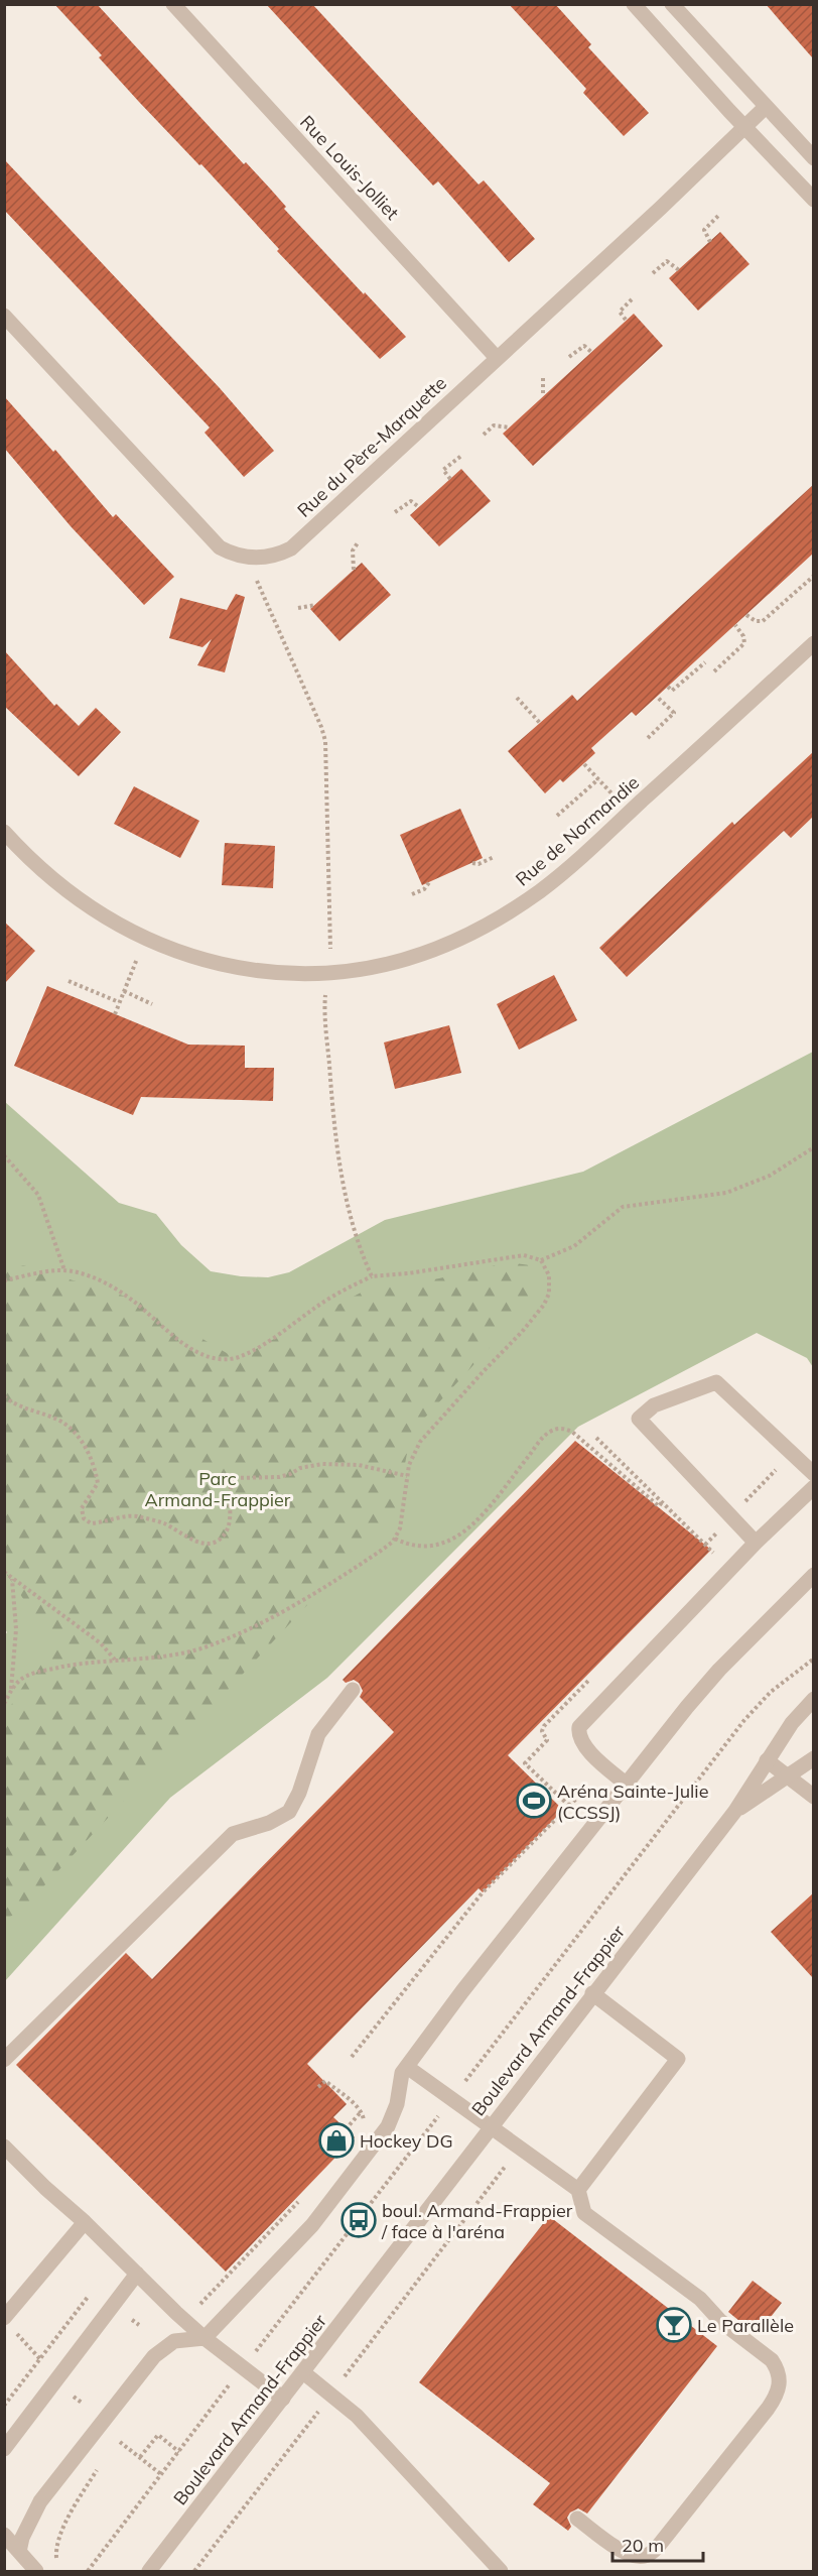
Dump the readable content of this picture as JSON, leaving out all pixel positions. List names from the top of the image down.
{
  "streets": {
    "street": [
      "Rue Louis-Jolliet",
      "Rue du Père-Marquette",
      "Rue de Normandie",
      "Boulevard Armand-Frappier"
    ]
  },
  "crossings": [
    ["Rue Louis-Jolliet", "Rue du Père-Marquette"]
  ],
  "parks": ["Parc Armand-Frappier"],
  "places": {
    "sports": ["Aréna Sainte-Julie (CCSSJ)"],
    "shop": ["Hockey DG"],
    "bus stop": ["boul. Armand-Frappier / face à l'aréna"],
    "bar": ["Le Parallèle"]
  },
  "scale_bar": "20 m"
}
